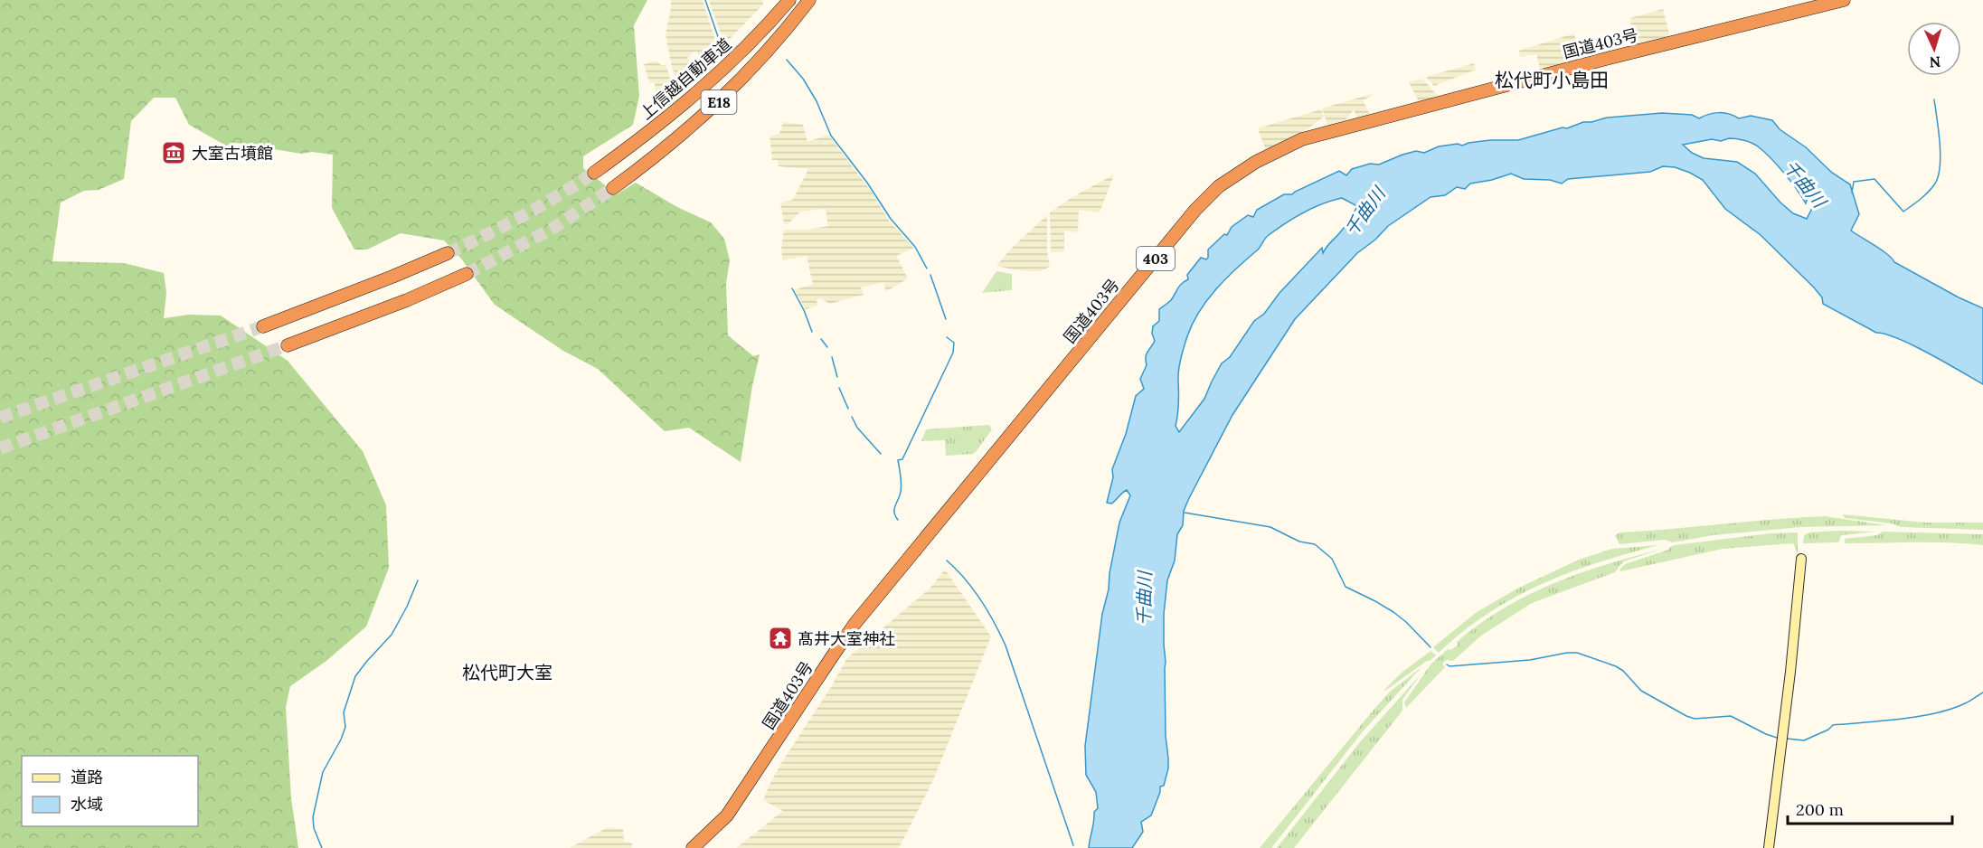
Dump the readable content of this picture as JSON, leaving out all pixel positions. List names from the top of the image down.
{
  "streets": {
    "highway": [
      "国道403号",
      "上信越自動車道",
      "E18",
      "403"
    ]
  },
  "districts": ["松代町小島田", "松代町大室"],
  "water": ["千曲川"],
  "places": {
    "museum": ["大室古墳館"],
    "temple": ["髙井大室神社"]
  },
  "legend": ["道路", "水域"],
  "scale_bar": "200 m",
  "north": "bottom"
}
